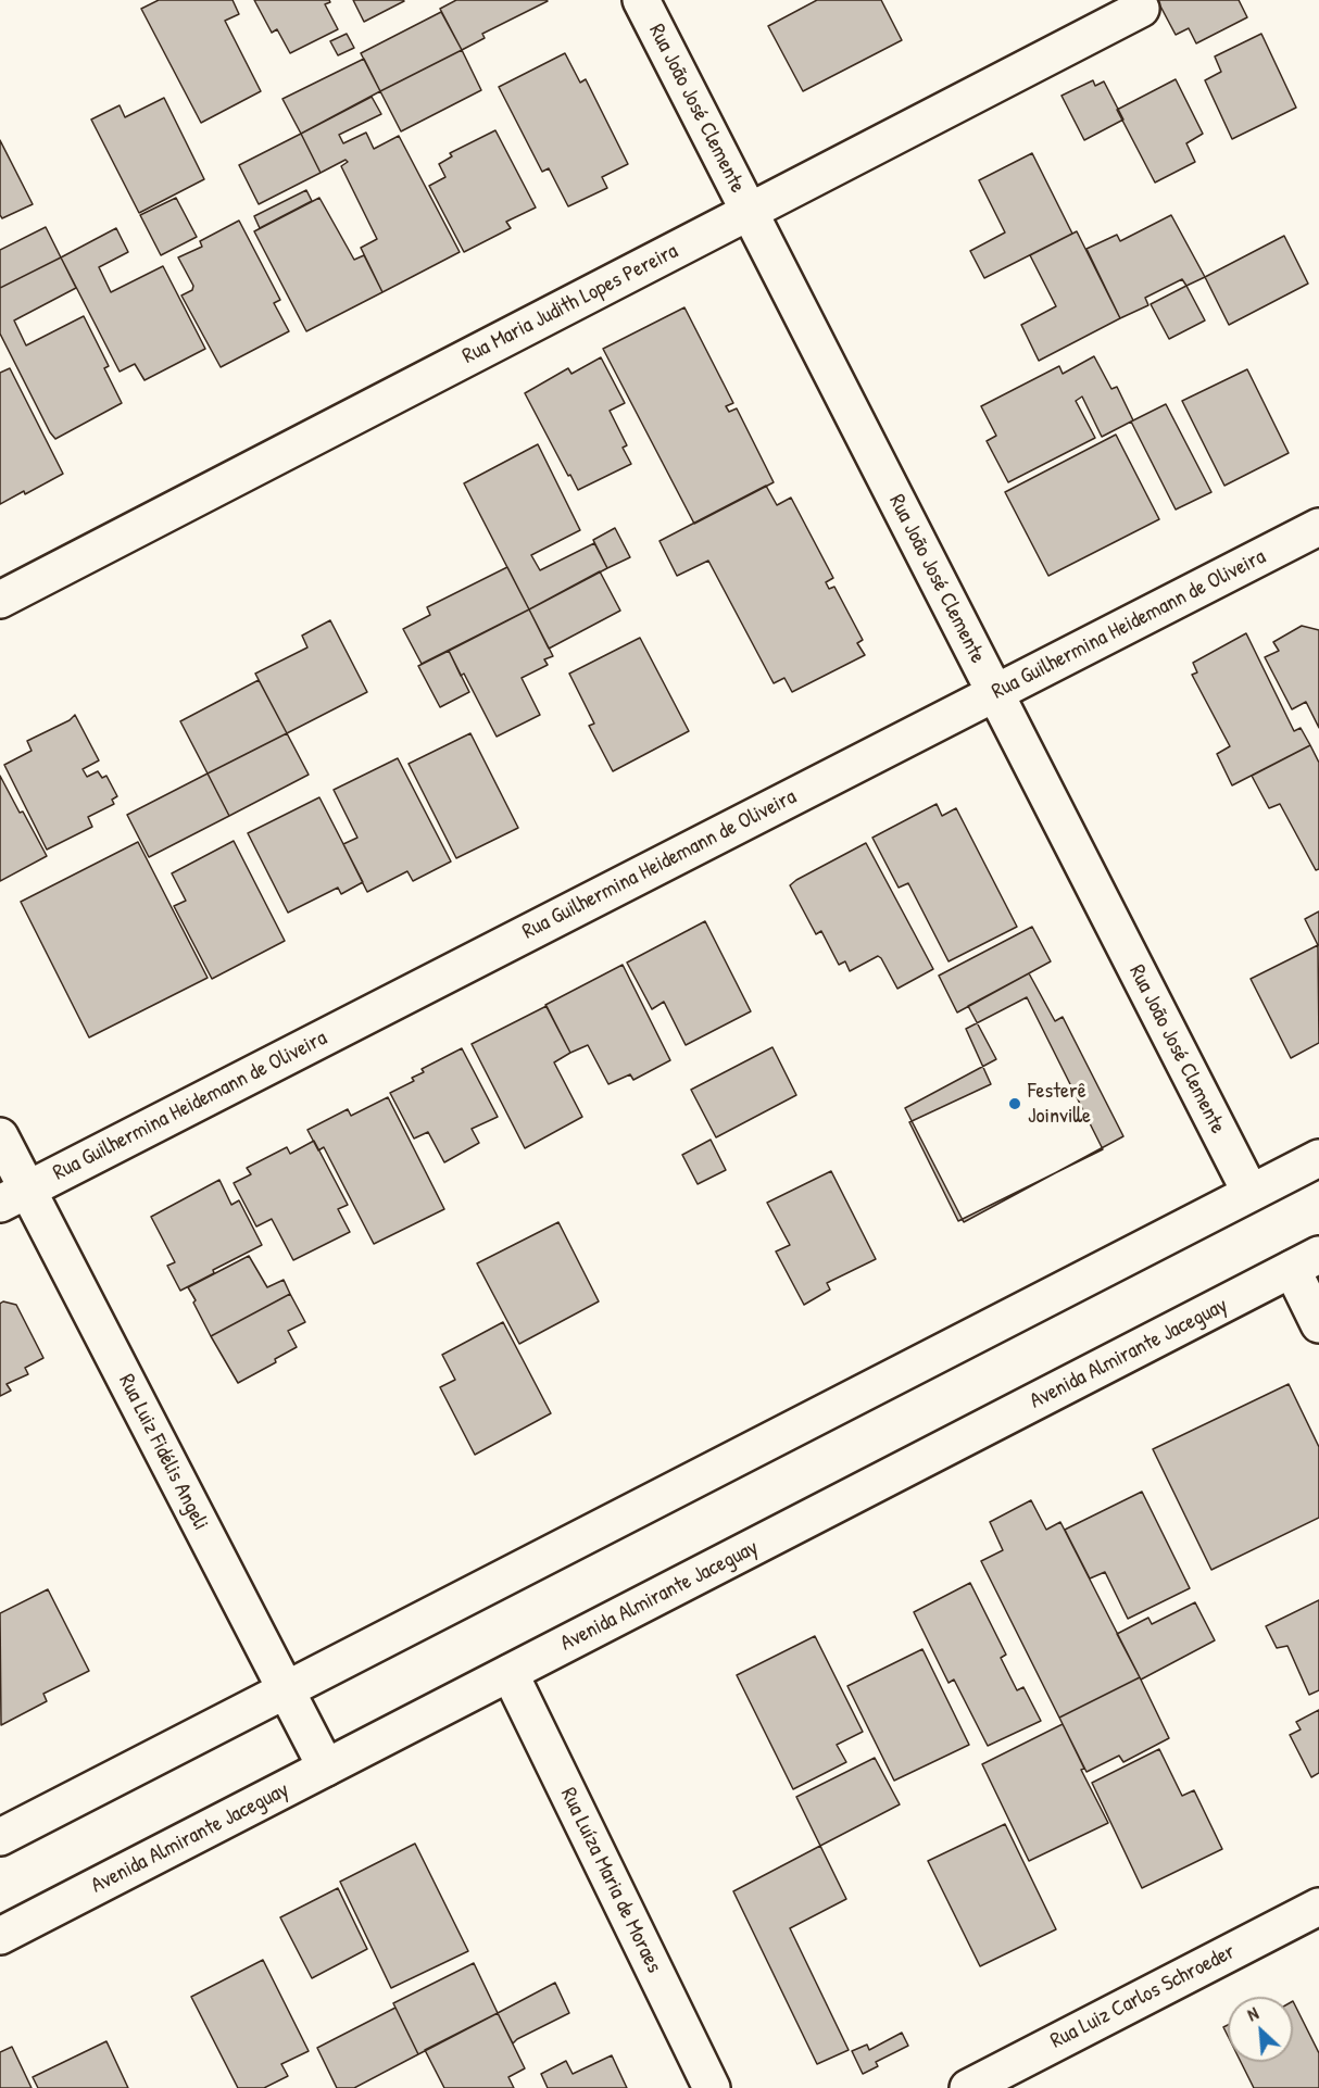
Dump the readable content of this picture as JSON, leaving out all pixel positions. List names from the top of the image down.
{
  "streets": {
    "street": [
      "Rua João José Clemente",
      "Rua Maria Judith Lopes Pereira",
      "Rua Guilhermina Heidemann de Oliveira",
      "Avenida Almirante Jaceguay",
      "Rua Luiz Fidélis Angeli",
      "Rua Luíza Maria de Moraes",
      "Rua Luiz Carlos Schroeder"
    ]
  },
  "crossings": [
    ["Rua João José Clemente", "Rua Maria Judith Lopes Pereira"],
    ["Rua João José Clemente", "Rua Guilhermina Heidemann de Oliveira"],
    ["Rua Guilhermina Heidemann de Oliveira", "Rua Luiz Fidélis Angeli"],
    ["Avenida Almirante Jaceguay", "Rua Luiz Fidélis Angeli"],
    ["Avenida Almirante Jaceguay", "Rua Luíza Maria de Moraes"]
  ],
  "places": ["Festerê Joinville"],
  "north": "top left"
}
